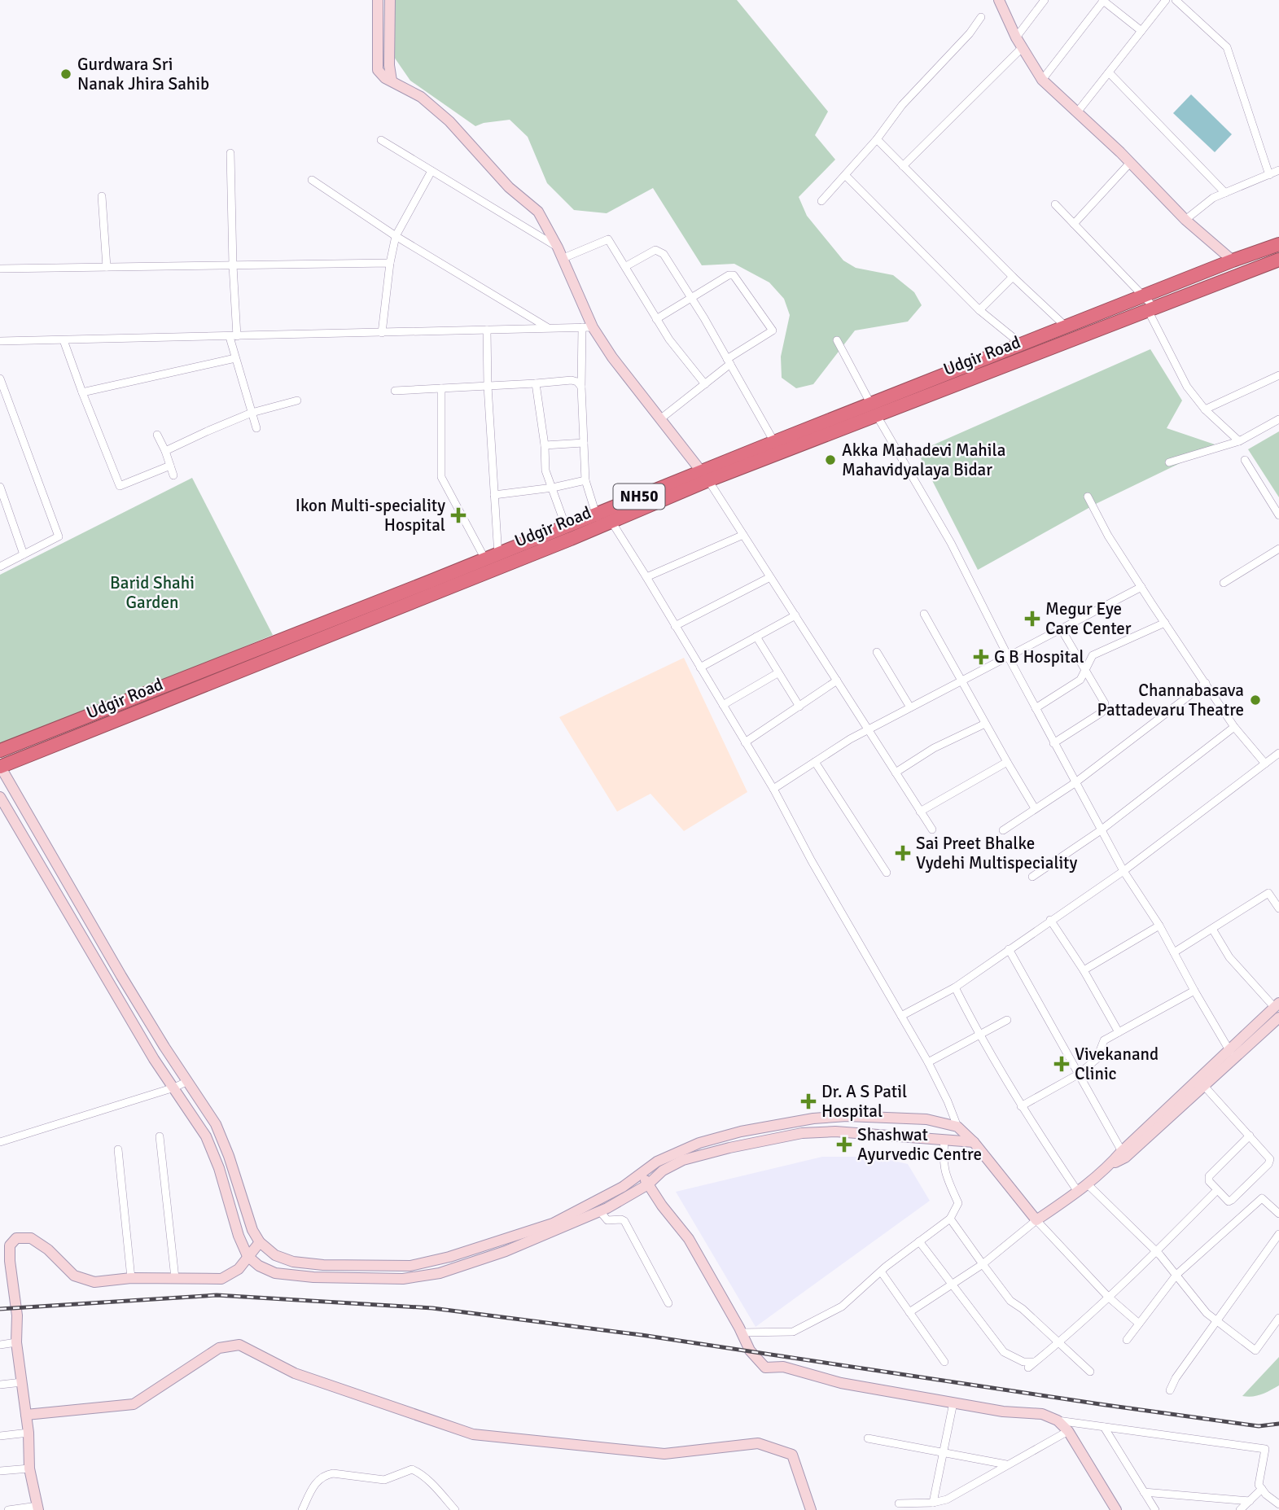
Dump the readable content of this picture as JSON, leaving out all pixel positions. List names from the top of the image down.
{
  "streets": {
    "highway": ["Udgir Road", "NH50"]
  },
  "parks": ["Barid Shahi Garden"],
  "places": {
    "other": ["Gurdwara Sri Nanak Jhira Sahib", "Akka Mahadevi Mahila Mahavidyalaya Bidar", "Channabasava Pattadevaru Theatre"],
    "health": [
      "Ikon Multi-speciality Hospital",
      "Megur Eye Care Center",
      "G B Hospital",
      "Sai Preet Bhalke Vydehi Multispeciality",
      "Vivekanand Clinic",
      "Dr. A S Patil Hospital",
      "Shashwat Ayurvedic Centre"
    ]
  }
}
